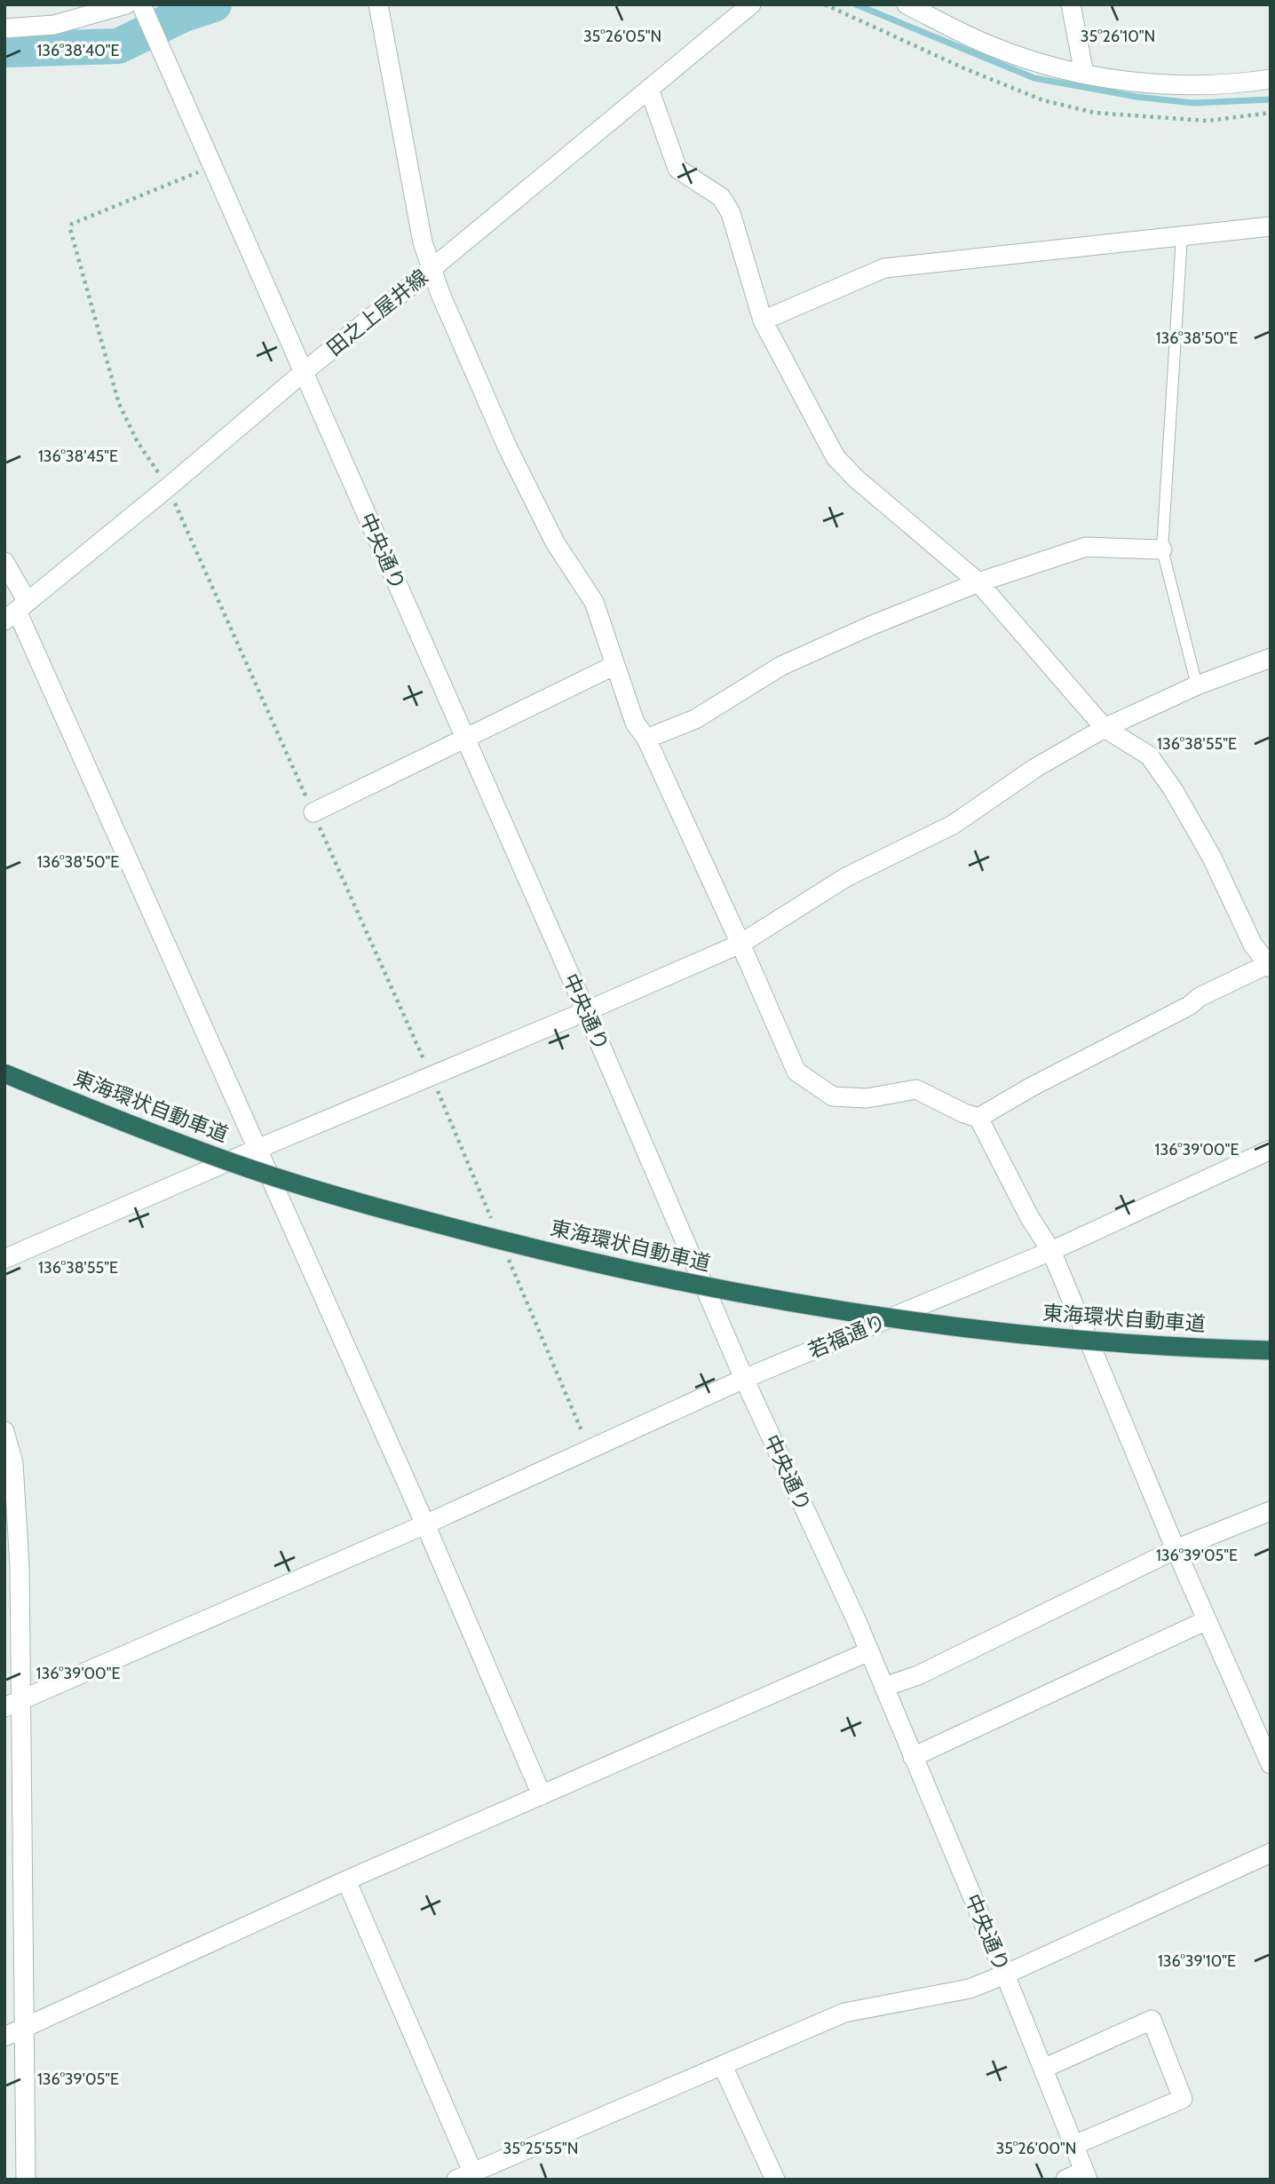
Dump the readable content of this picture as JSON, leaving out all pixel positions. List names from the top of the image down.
{
  "streets": {
    "highway": ["東海環状自動車道"],
    "street": ["田之上屋井線", "中央通り", "若福通り"]
  },
  "crossings": [
    ["田之上屋井線", "中央通り"],
    ["中央通り", "若福通り"]
  ],
  "coordinates": [
    "35°26'05\"N",
    "35°26'10\"N",
    "136°38'40\"E",
    "136°38'50\"E",
    "136°38'45\"E",
    "136°38'55\"E",
    "136°39'00\"E",
    "136°39'05\"E",
    "136°39'10\"E",
    "35°25'55\"N",
    "35°26'00\"N"
  ]
}
